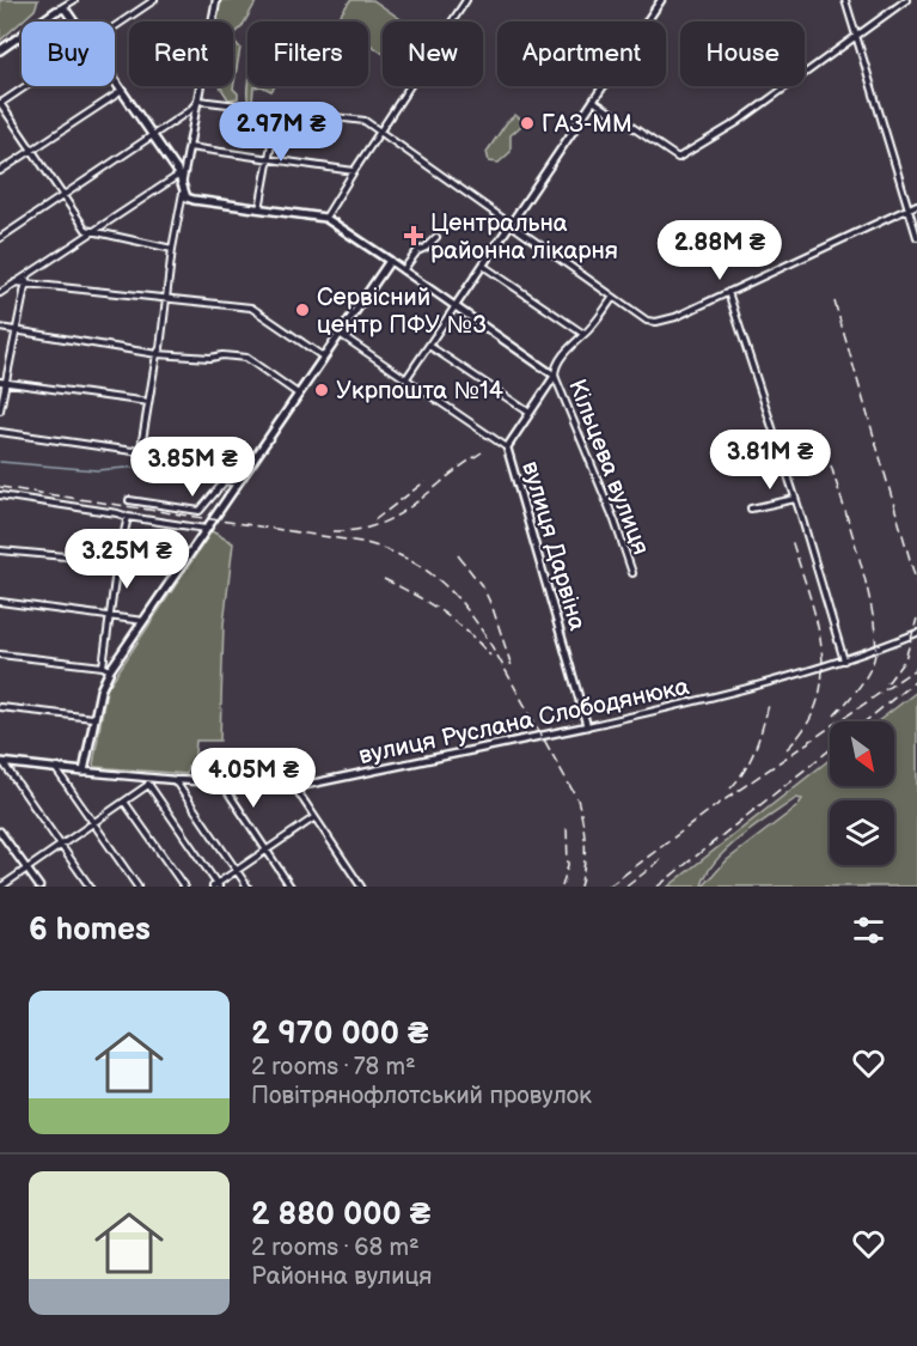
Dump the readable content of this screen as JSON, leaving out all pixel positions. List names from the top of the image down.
{
  "streets": {
    "main road": ["Кільцева вулиця", "вулиця Руслана Слободянюка"],
    "street": ["вулиця Дарвіна"]
  },
  "crossings": [
    ["вулиця Дарвіна", "вулиця Руслана Слободянюка"]
  ],
  "places": {
    "other": ["ГАЗ-ММ", "Сервісний центр ПФУ №3", "Укрпошта №14"],
    "health": ["Центральна районна лікарня"]
  },
  "north": "bottom right",
  "page": {
    "chip": [
      "Buy",
      "Rent",
      "Filters",
      "New",
      "Apartment",
      "House"
    ],
    "price": [
      "2.97M ₴",
      "2.88M ₴",
      "3.81M ₴",
      "3.85M ₴",
      "3.25M ₴",
      "4.05M ₴"
    ],
    "heading": "6 homes",
    "list": [
      {
        "name": "2 970 000 ₴",
        "note": "2 rooms · 78 m² · Повітрянофлотський провулок"
      },
      {
        "name": "2 880 000 ₴",
        "note": "2 rooms · 68 m² · Районна вулиця"
      }
    ]
  }
}
